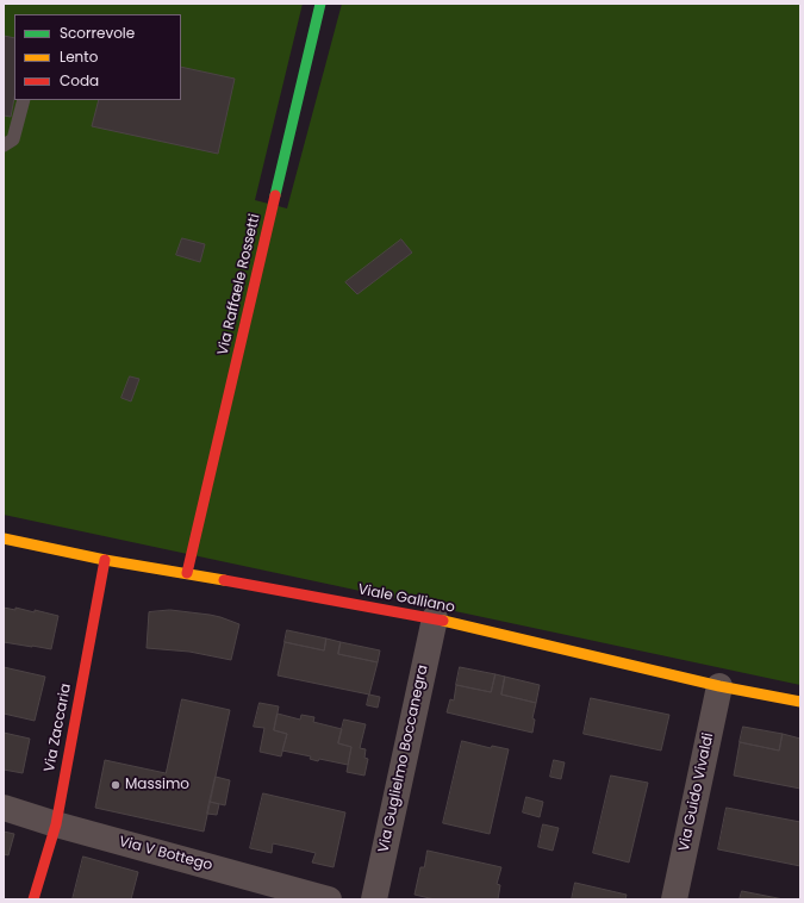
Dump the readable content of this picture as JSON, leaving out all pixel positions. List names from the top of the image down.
{
  "streets": {
    "street": [
      "Via Raffaele Rossetti",
      "Viale Galliano",
      "Via Zaccaria",
      "Via Guglielmo Boccanegra",
      "Via Guido Vivaldi",
      "Via V Bottego"
    ]
  },
  "crossings": [
    ["Via Raffaele Rossetti", "Viale Galliano"],
    ["Viale Galliano", "Via Zaccaria"],
    ["Viale Galliano", "Via Guglielmo Boccanegra"],
    ["Viale Galliano", "Via Guido Vivaldi"],
    ["Via Zaccaria", "Via V Bottego"]
  ],
  "places": ["Massimo"],
  "legend": ["Scorrevole", "Lento", "Coda"]
}
